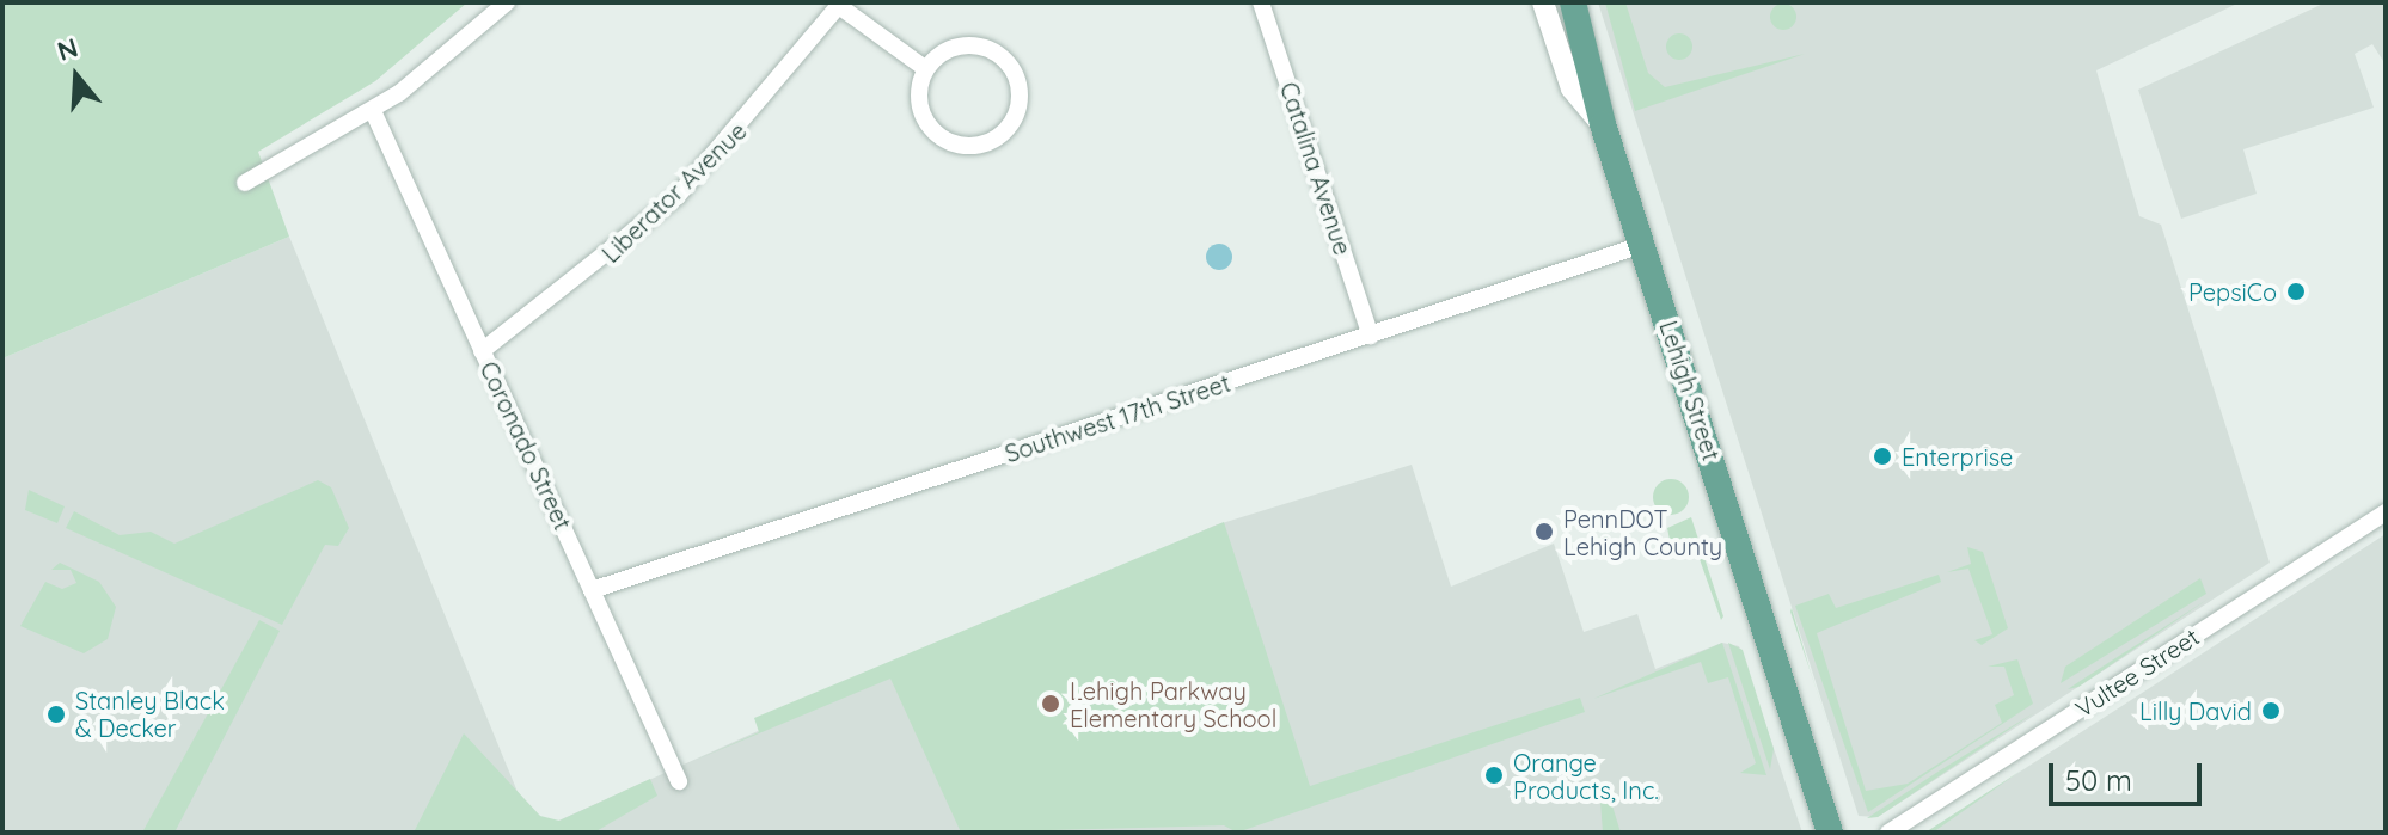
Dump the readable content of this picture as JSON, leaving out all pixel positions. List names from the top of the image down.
{
  "streets": {
    "main road": ["Lehigh Street"],
    "street": [
      "Catalina Avenue",
      "Liberator Avenue",
      "Southwest 17th Street",
      "Coronado Street",
      "Vultee Street"
    ]
  },
  "crossings": [
    ["Catalina Avenue", "Southwest 17th Street"],
    ["Liberator Avenue", "Coronado Street"],
    ["Lehigh Street", "Southwest 17th Street"],
    ["Southwest 17th Street", "Coronado Street"]
  ],
  "places": [
    "PepsiCo",
    "Enterprise",
    "PennDOT Lehigh County",
    "Lehigh Parkway Elementary School",
    "Lilly David",
    "Stanley Black & Decker",
    "Orange Products, Inc."
  ],
  "scale_bar": "50 m",
  "north": "top"
}
